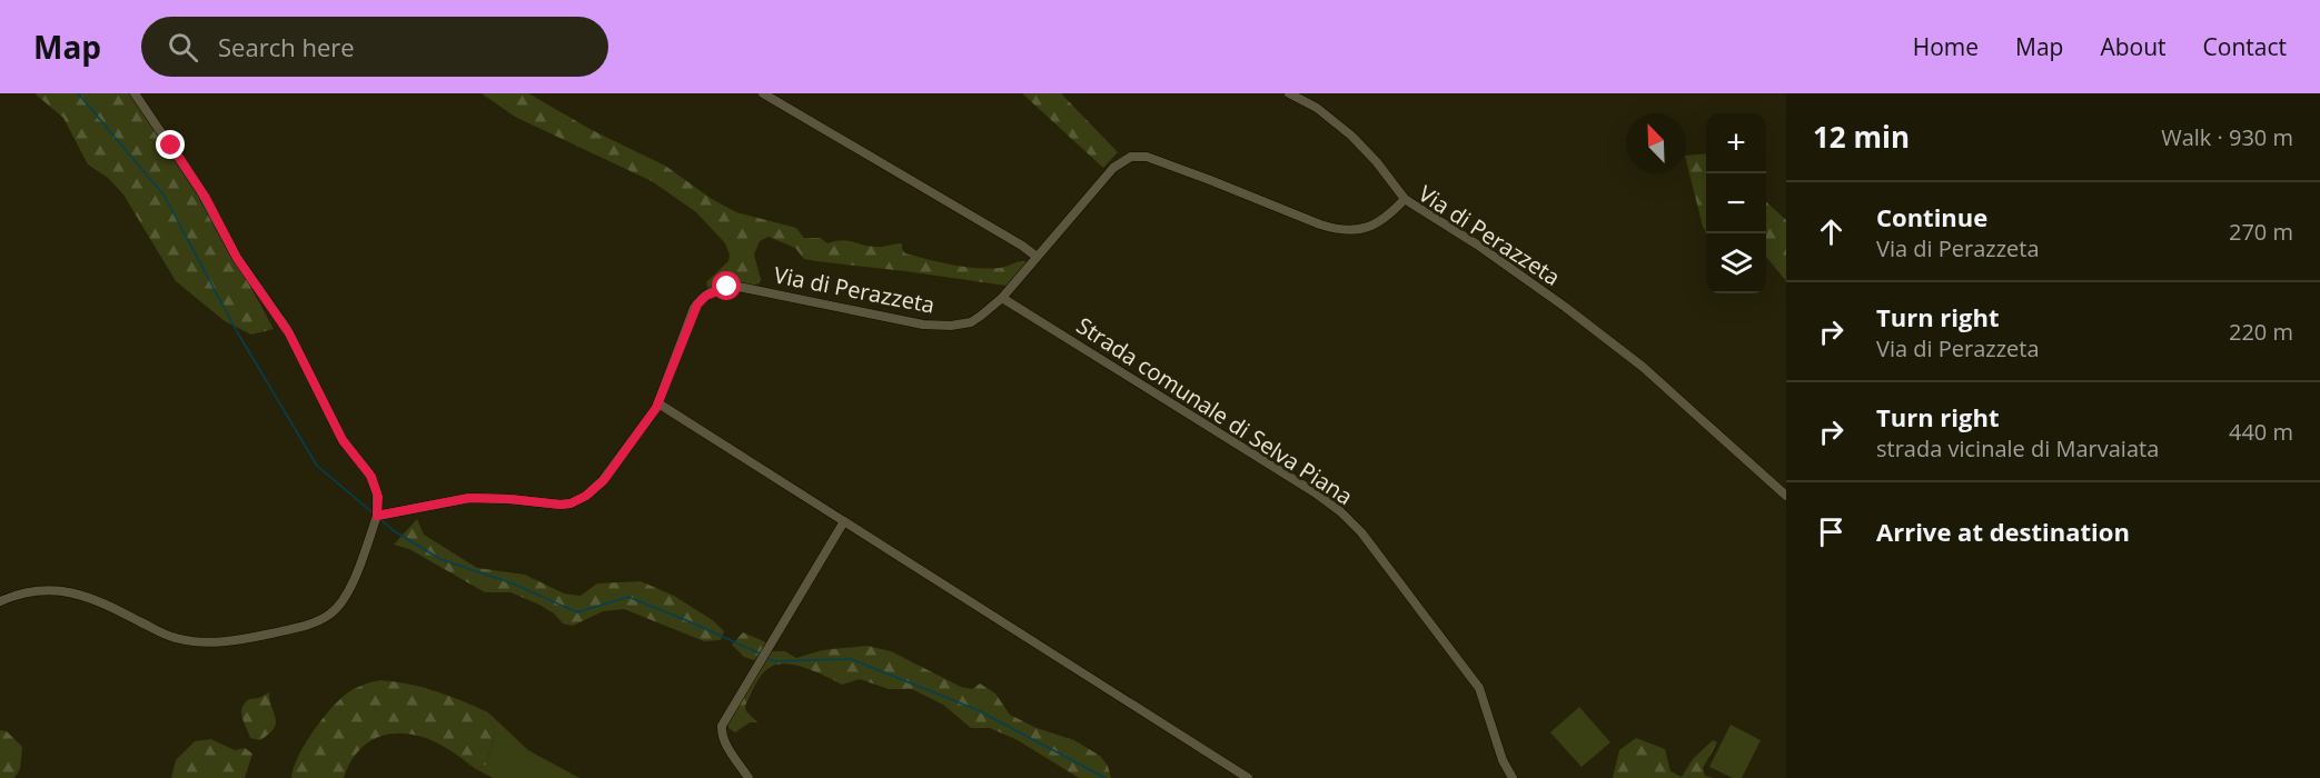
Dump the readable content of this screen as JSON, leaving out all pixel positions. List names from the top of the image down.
{
  "streets": {
    "street": ["Via di Perazzeta", "Strada comunale di Selva Piana"]
  },
  "crossings": [
    ["Via di Perazzeta", "Strada comunale di Selva Piana"]
  ],
  "north": "top left",
  "page": {
    "header": "Map",
    "search": "Search here",
    "nav": [
      "Home",
      "Map",
      "About",
      "Contact"
    ],
    "heading": ["12 min", "Walk · 930 m"],
    "map_buttons": ["+", "−"],
    "list": [
      ["Continue", "Via di Perazzeta", "270 m"],
      ["Turn right", "Via di Perazzeta", "220 m"],
      ["Turn right", "strada vicinale di Marvaiata", "440 m"],
      "Arrive at destination"
    ]
  }
}
